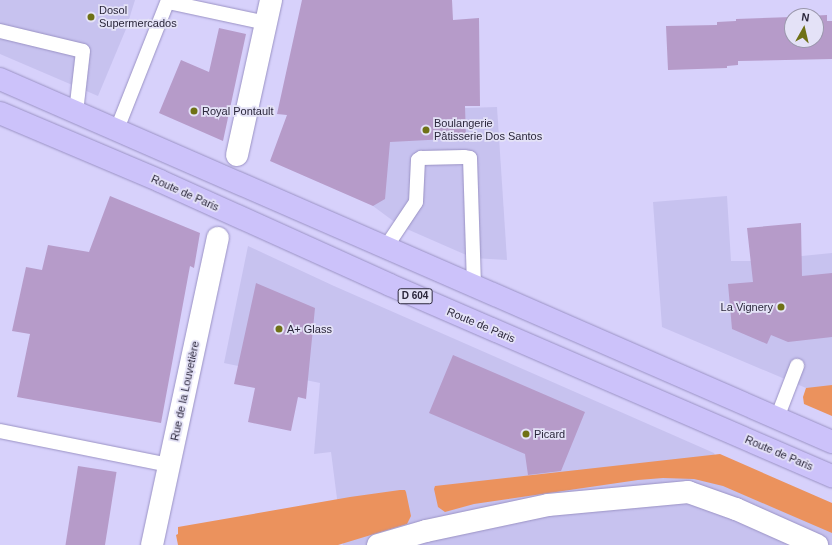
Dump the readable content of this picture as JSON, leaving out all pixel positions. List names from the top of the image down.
{
  "streets": {
    "main road": ["Route de Paris", "D 604"],
    "street": ["Rue de la Louvetière"]
  },
  "places": [
    "Dosol Supermercados",
    "Royal Pontault",
    "Boulangerie Pâtisserie Dos Santos",
    "La Vignery",
    "A+ Glass",
    "Picard"
  ],
  "north": "top"
}
